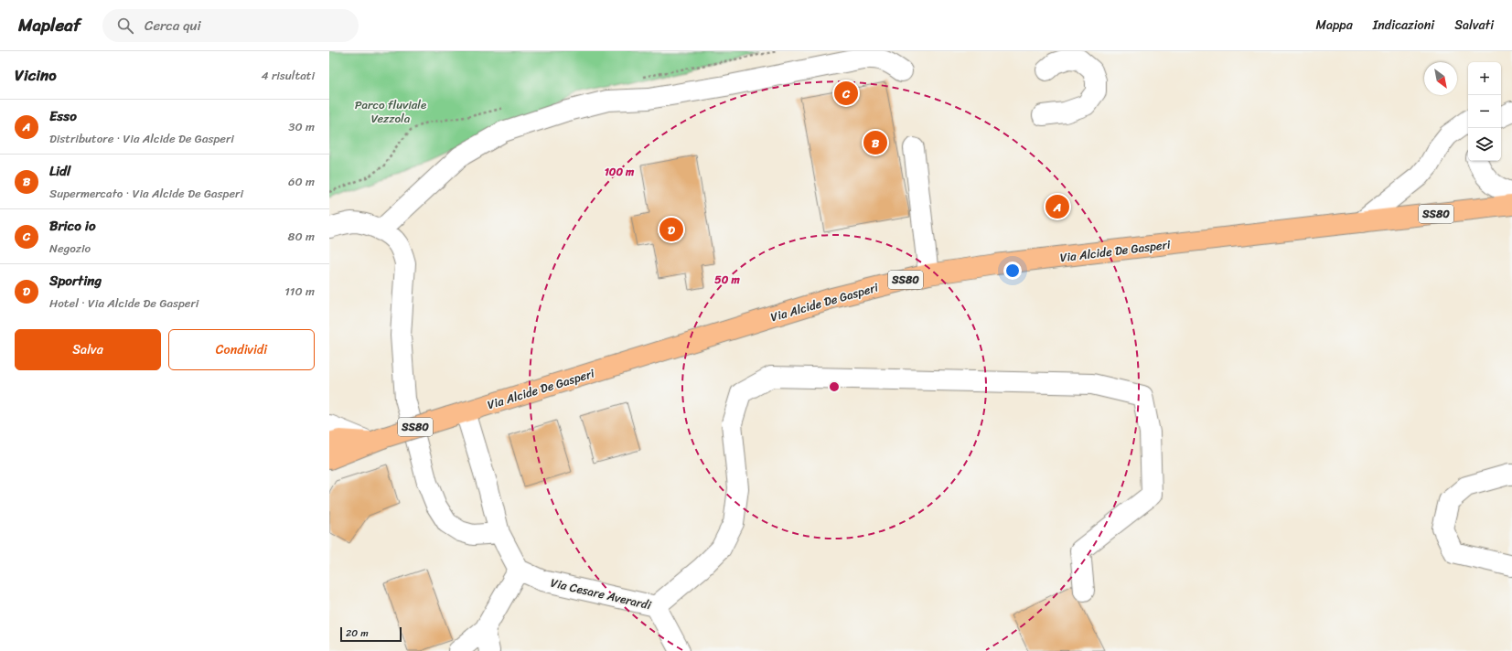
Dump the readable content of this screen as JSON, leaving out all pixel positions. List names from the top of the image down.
{
  "streets": {
    "main road": ["SS80", "Via Alcide De Gasperi"],
    "street": ["Via Cesare Averardi"]
  },
  "parks": ["Parco fluviale Vezzola"],
  "scale_bar": "20 m",
  "north": "bottom right",
  "page": {
    "header": "Mapleaf",
    "search": "Cerca qui",
    "nav": ["Mappa", "Indicazioni", "Salvati"],
    "heading": ["Vicino", "4 risultati"],
    "map_buttons": ["+", "−"],
    "pins": [
      "C",
      "B",
      "A",
      "D"
    ],
    "list": [
      {
        "mark": "A",
        "name": "Esso",
        "note": "Distributore · Via Alcide De Gasperi",
        "value": "30 m"
      },
      {
        "mark": "B",
        "name": "Lidl",
        "note": "Supermercato · Via Alcide De Gasperi",
        "value": "60 m"
      },
      {
        "mark": "C",
        "name": "Brico io",
        "note": "Negozio",
        "value": "80 m"
      },
      {
        "mark": "D",
        "name": "Sporting",
        "note": "Hotel · Via Alcide De Gasperi",
        "value": "110 m"
      }
    ],
    "buttons": ["Salva", "Condividi"],
    "scale": "20 m"
  },
  "rings": ["100 m", "50 m"]
}
